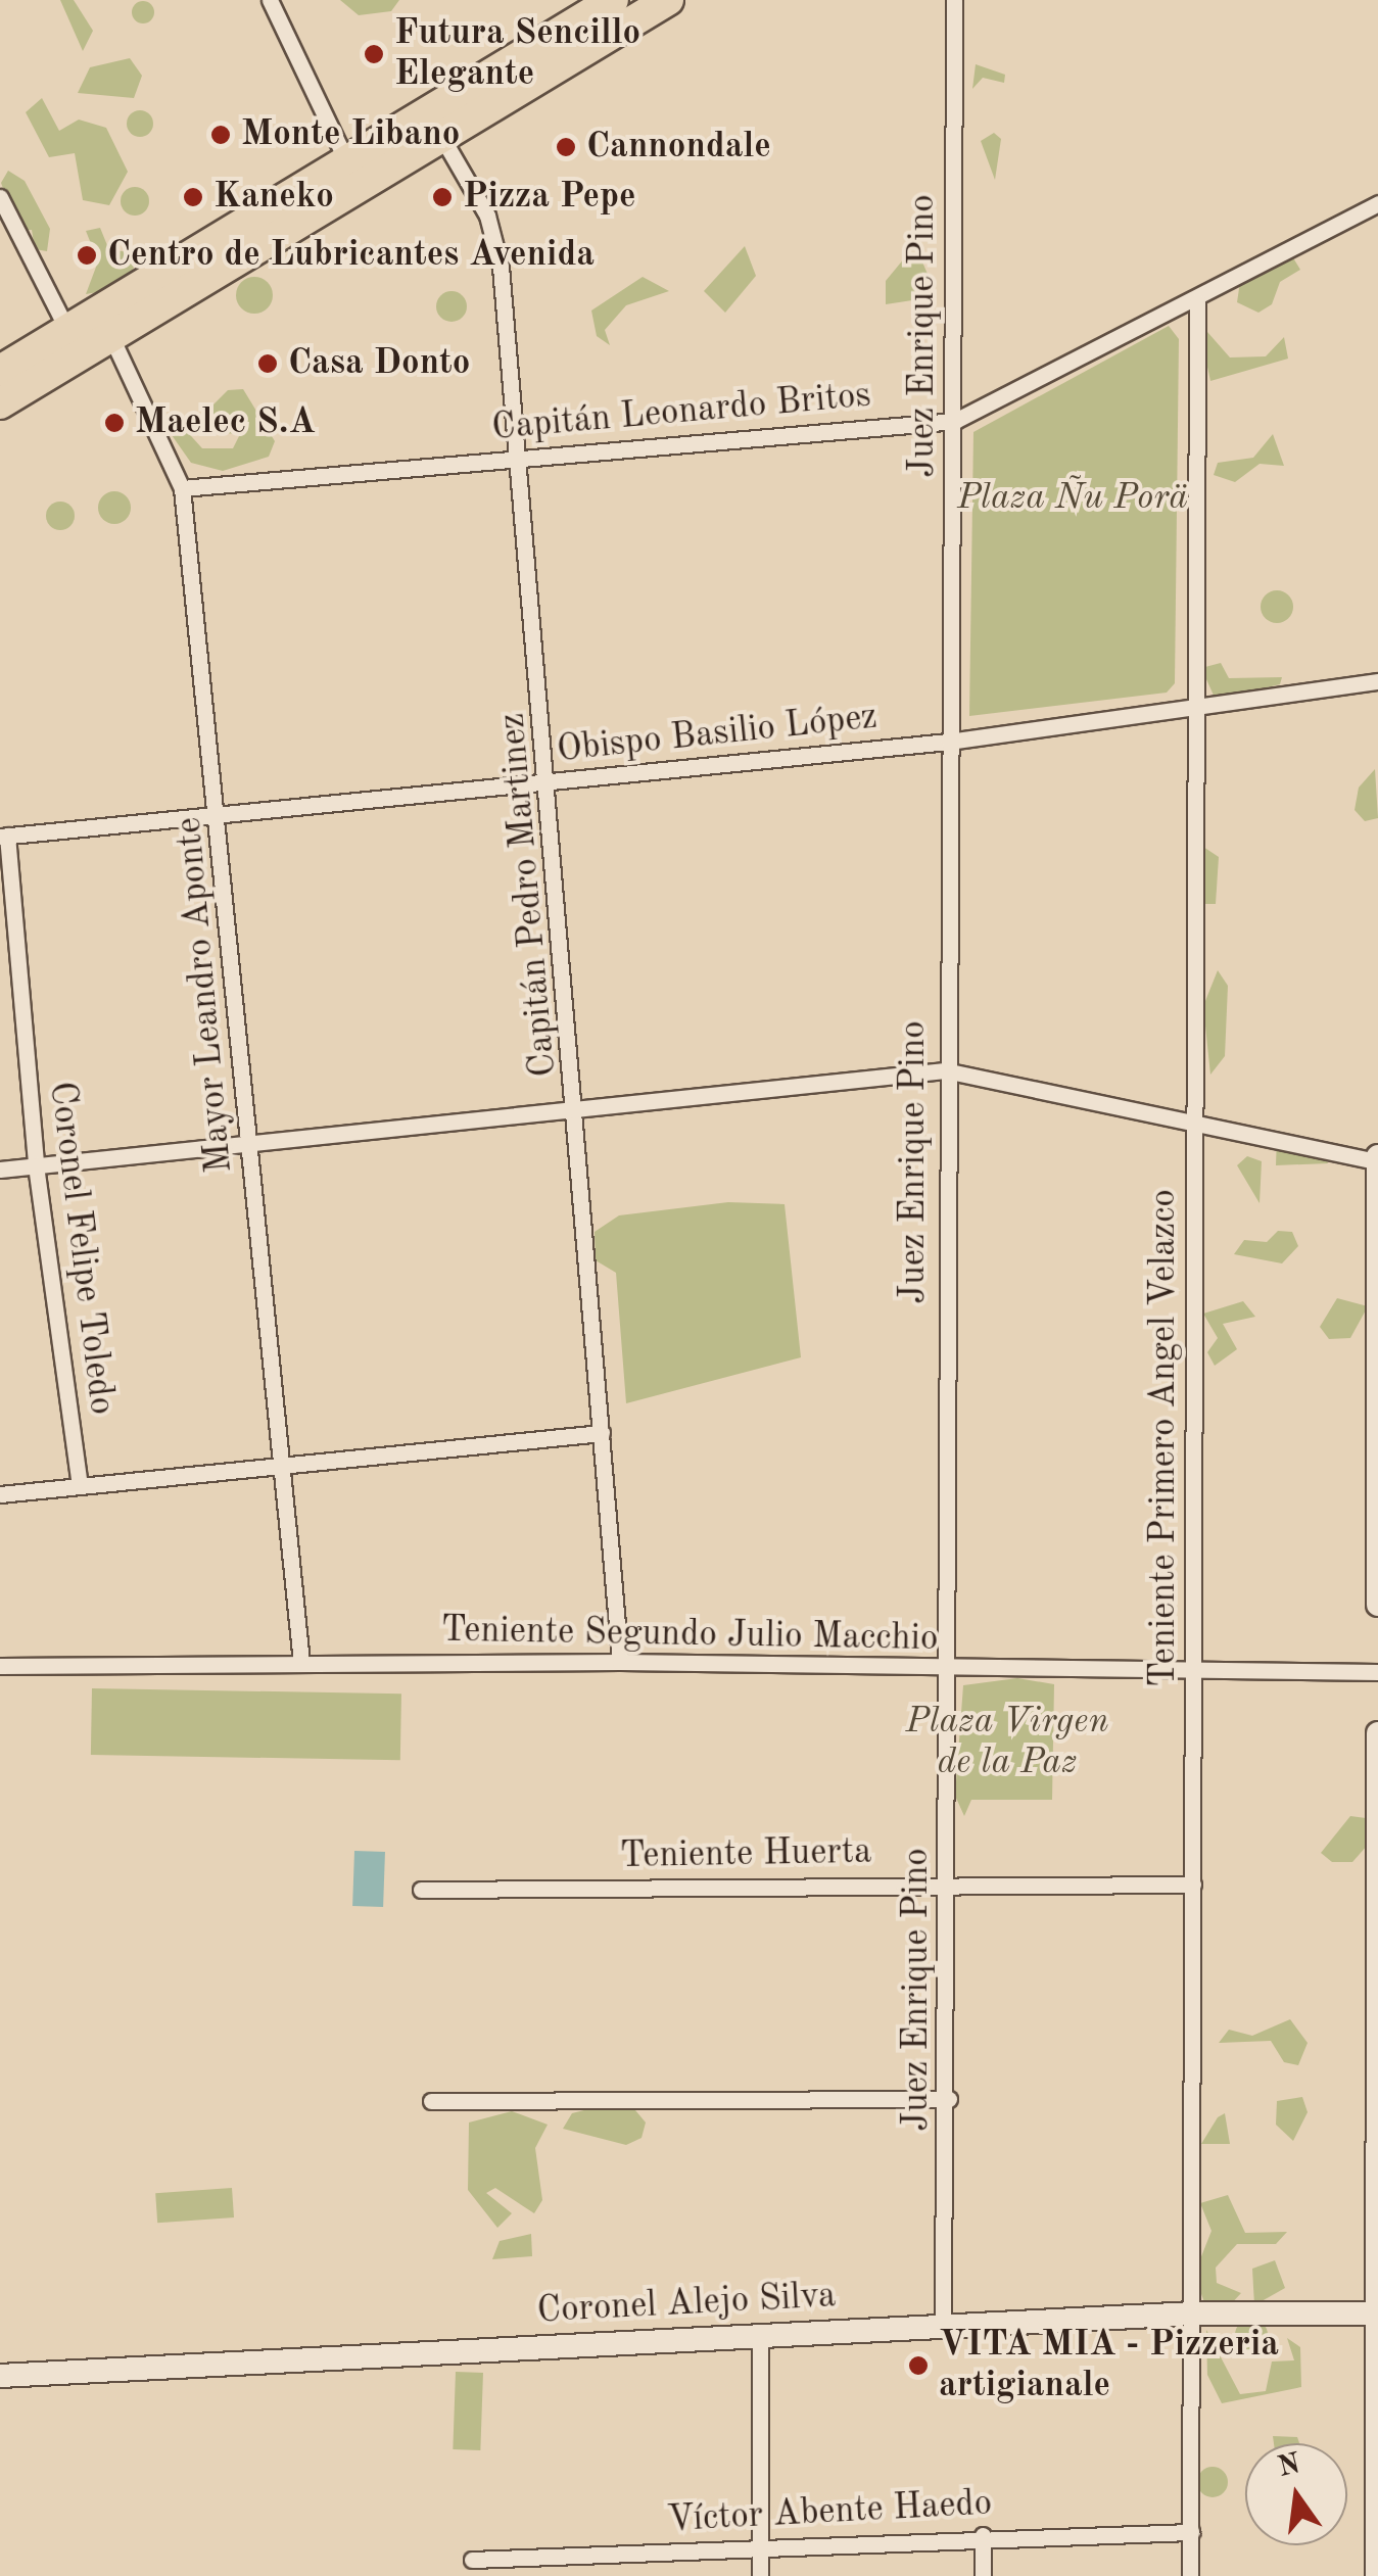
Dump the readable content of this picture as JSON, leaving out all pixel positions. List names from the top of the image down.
{
  "streets": {
    "main road": ["Coronel Alejo Silva"],
    "street": [
      "Juez Enrique Pino",
      "Capitán Leonardo Britos",
      "Obispo Basilio López",
      "Capitán Pedro Martinez",
      "Mayor Leandro Aponte",
      "Coronel Felipe Toledo",
      "Teniente Primero Angel Velazco",
      "Teniente Segundo Julio Macchio",
      "Teniente Huerta",
      "Víctor Abente Haedo"
    ]
  },
  "crossings": [
    ["Juez Enrique Pino", "Capitán Leonardo Britos"],
    ["Juez Enrique Pino", "Obispo Basilio López"],
    ["Juez Enrique Pino", "Teniente Segundo Julio Macchio"],
    ["Juez Enrique Pino", "Teniente Huerta"],
    ["Juez Enrique Pino", "Coronel Alejo Silva"],
    ["Capitán Leonardo Britos", "Capitán Pedro Martinez"],
    ["Capitán Leonardo Britos", "Mayor Leandro Aponte"],
    ["Capitán Leonardo Britos", "Teniente Primero Angel Velazco"],
    ["Obispo Basilio López", "Capitán Pedro Martinez"],
    ["Obispo Basilio López", "Mayor Leandro Aponte"],
    ["Obispo Basilio López", "Coronel Felipe Toledo"],
    ["Obispo Basilio López", "Teniente Primero Angel Velazco"],
    ["Capitán Pedro Martinez", "Teniente Segundo Julio Macchio"],
    ["Mayor Leandro Aponte", "Teniente Segundo Julio Macchio"],
    ["Teniente Primero Angel Velazco", "Teniente Segundo Julio Macchio"],
    ["Teniente Primero Angel Velazco", "Teniente Huerta"],
    ["Teniente Primero Angel Velazco", "Coronel Alejo Silva"],
    ["Teniente Primero Angel Velazco", "Víctor Abente Haedo"]
  ],
  "parks": ["Plaza Ñu Porä", "Plaza Virgen de la Paz"],
  "places": [
    "Futura Sencillo Elegante",
    "Monte Libano",
    "Cannondale",
    "Kaneko",
    "Pizza Pepe",
    "Centro de Lubricantes Avenida",
    "Casa Donto",
    "Maelec S.A",
    "VITA MIA - Pizzeria artigianale"
  ],
  "north": "top"
}
